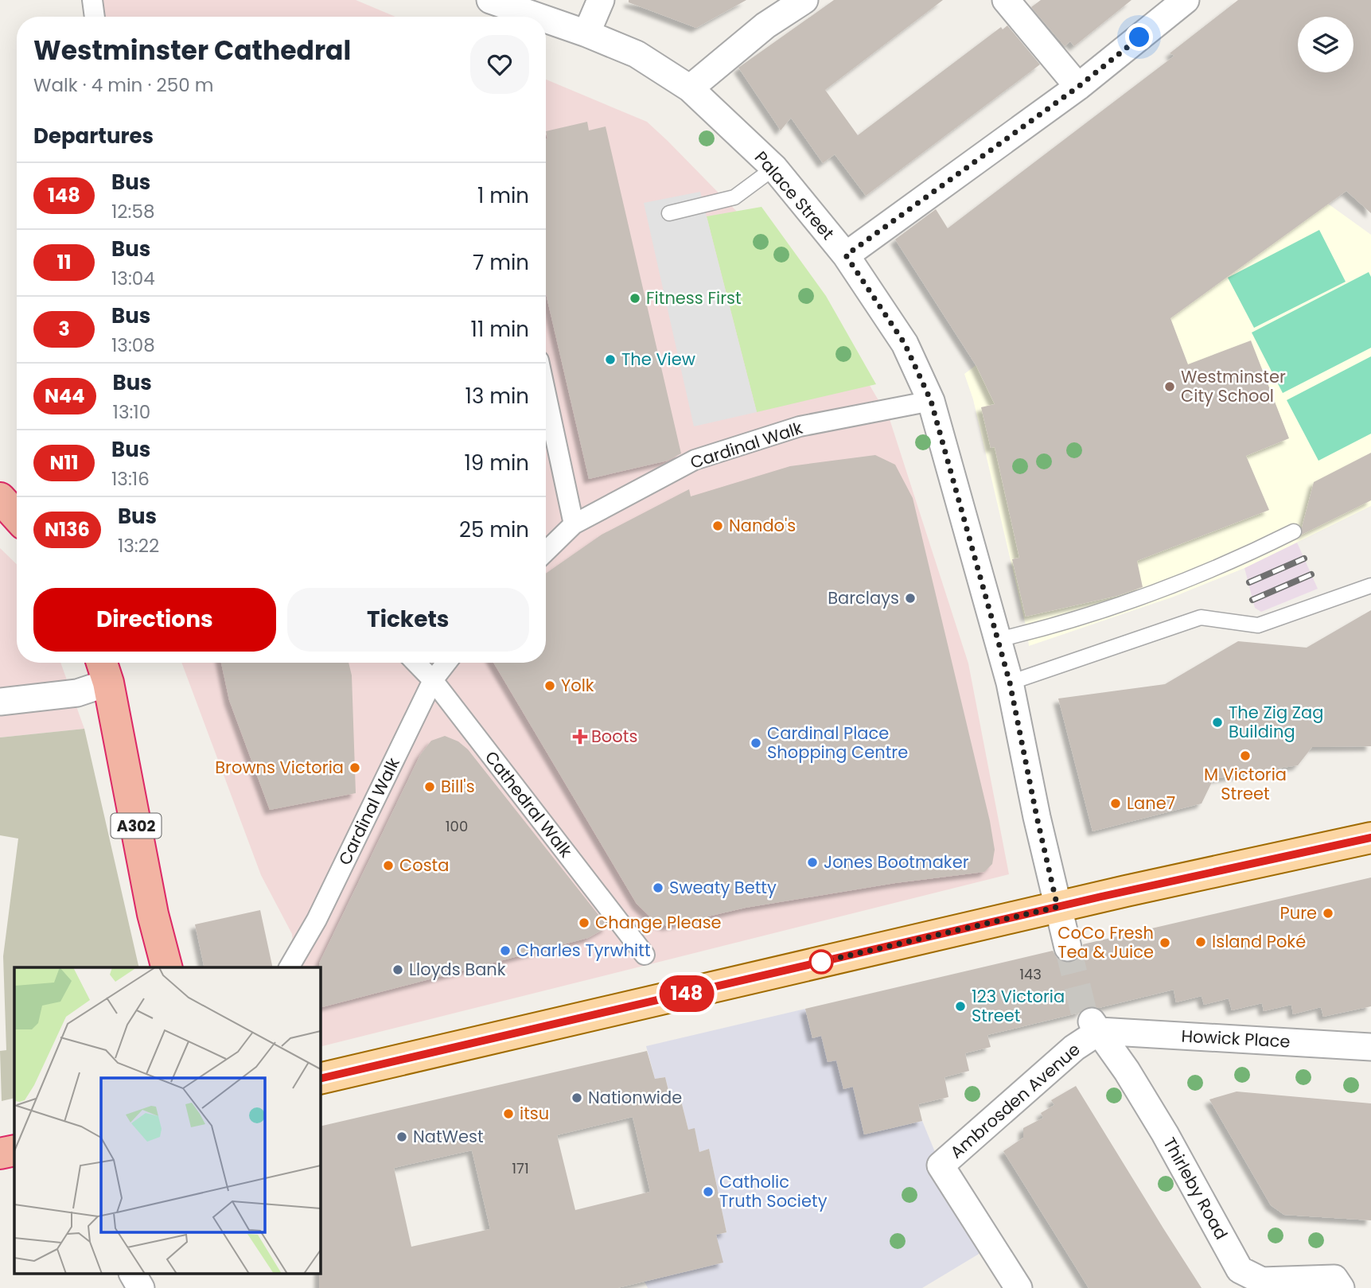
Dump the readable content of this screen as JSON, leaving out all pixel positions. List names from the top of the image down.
{
  "streets": {
    "highway": ["A302"],
    "street": [
      "Palace Street",
      "Cardinal Walk",
      "Cathedral Walk",
      "Howick Place",
      "Ambrosden Avenue",
      "Thirleby Road"
    ]
  },
  "crossings": [
    ["Palace Street", "Cardinal Walk"],
    ["Cardinal Walk", "Cathedral Walk"],
    ["Howick Place", "Ambrosden Avenue"],
    ["Howick Place", "Thirleby Road"],
    ["Ambrosden Avenue", "Thirleby Road"]
  ],
  "places": {
    "other": [
      "Fitness First",
      "The View",
      "Westminster City School",
      "Nando's",
      "Barclays",
      "Yolk",
      "The Zig Zag Building",
      "Cardinal Place Shopping Centre",
      "M Victoria Street",
      "Browns Victoria",
      "Bill's",
      "Lane7",
      "Jones Bootmaker",
      "Costa",
      "Sweaty Betty",
      "Pure",
      "Change Please",
      "Island Poké",
      "CoCo Fresh Tea & Juice",
      "Charles Tyrwhitt",
      "Lloyds Bank",
      "123 Victoria Street",
      "Nationwide",
      "itsu",
      "NatWest",
      "Catholic Truth Society"
    ],
    "health": ["Boots"]
  },
  "lines": ["bus line 148"],
  "house_numbers": ["100", "143", "171"],
  "page": {
    "on_map": "148",
    "heading": [
      ["Westminster Cathedral", "Walk · 4 min · 250 m"],
      "Departures"
    ],
    "list": [
      {
        "mark": "148",
        "name": "Bus",
        "note": "12:58",
        "value": "1 min"
      },
      {
        "mark": "11",
        "name": "Bus",
        "note": "13:04",
        "value": "7 min"
      },
      {
        "mark": "3",
        "name": "Bus",
        "note": "13:08",
        "value": "11 min"
      },
      {
        "mark": "N44",
        "name": "Bus",
        "note": "13:10",
        "value": "13 min"
      },
      {
        "mark": "N11",
        "name": "Bus",
        "note": "13:16",
        "value": "19 min"
      },
      {
        "mark": "N136",
        "name": "Bus",
        "note": "13:22",
        "value": "25 min"
      }
    ],
    "buttons": ["Directions", "Tickets"]
  }
}
